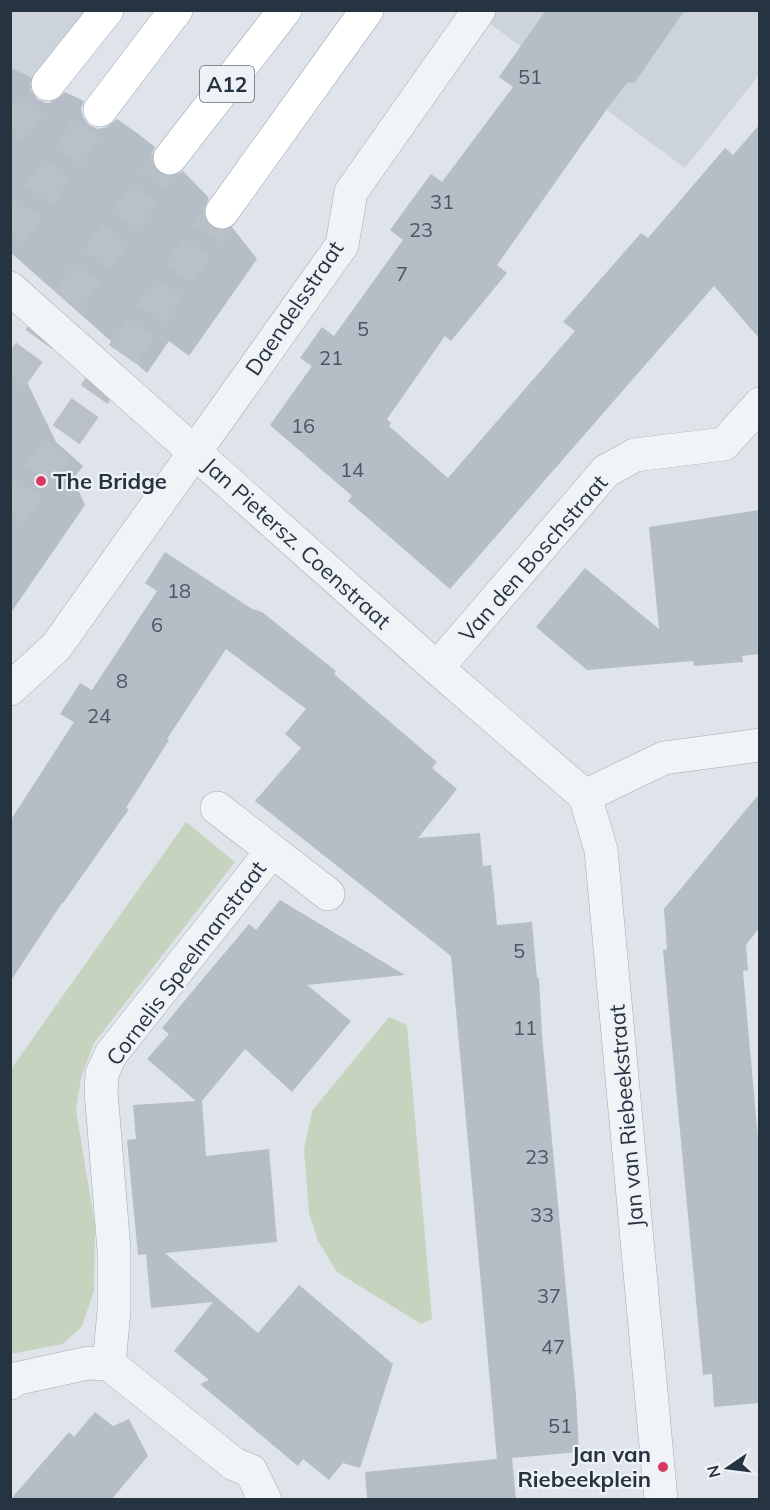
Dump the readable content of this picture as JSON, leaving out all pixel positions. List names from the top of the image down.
{
  "streets": {
    "main road": ["A12"],
    "street": [
      "Daendelsstraat",
      "Jan Pietersz. Coenstraat",
      "Van den Boschstraat",
      "Cornelis Speelmanstraat",
      "Jan van Riebeekstraat"
    ]
  },
  "crossings": [
    ["Daendelsstraat", "Jan Pietersz. Coenstraat"],
    ["Jan Pietersz. Coenstraat", "Van den Boschstraat"],
    ["Jan Pietersz. Coenstraat", "Jan van Riebeekstraat"]
  ],
  "places": ["The Bridge", "Jan van Riebeekplein"],
  "house_numbers": [
    "51",
    "31",
    "23",
    "7",
    "5",
    "21",
    "16",
    "14",
    "18",
    "6",
    "8",
    "24",
    "5",
    "11",
    "23",
    "33",
    "37",
    "47",
    "51"
  ],
  "north": "left"
}
